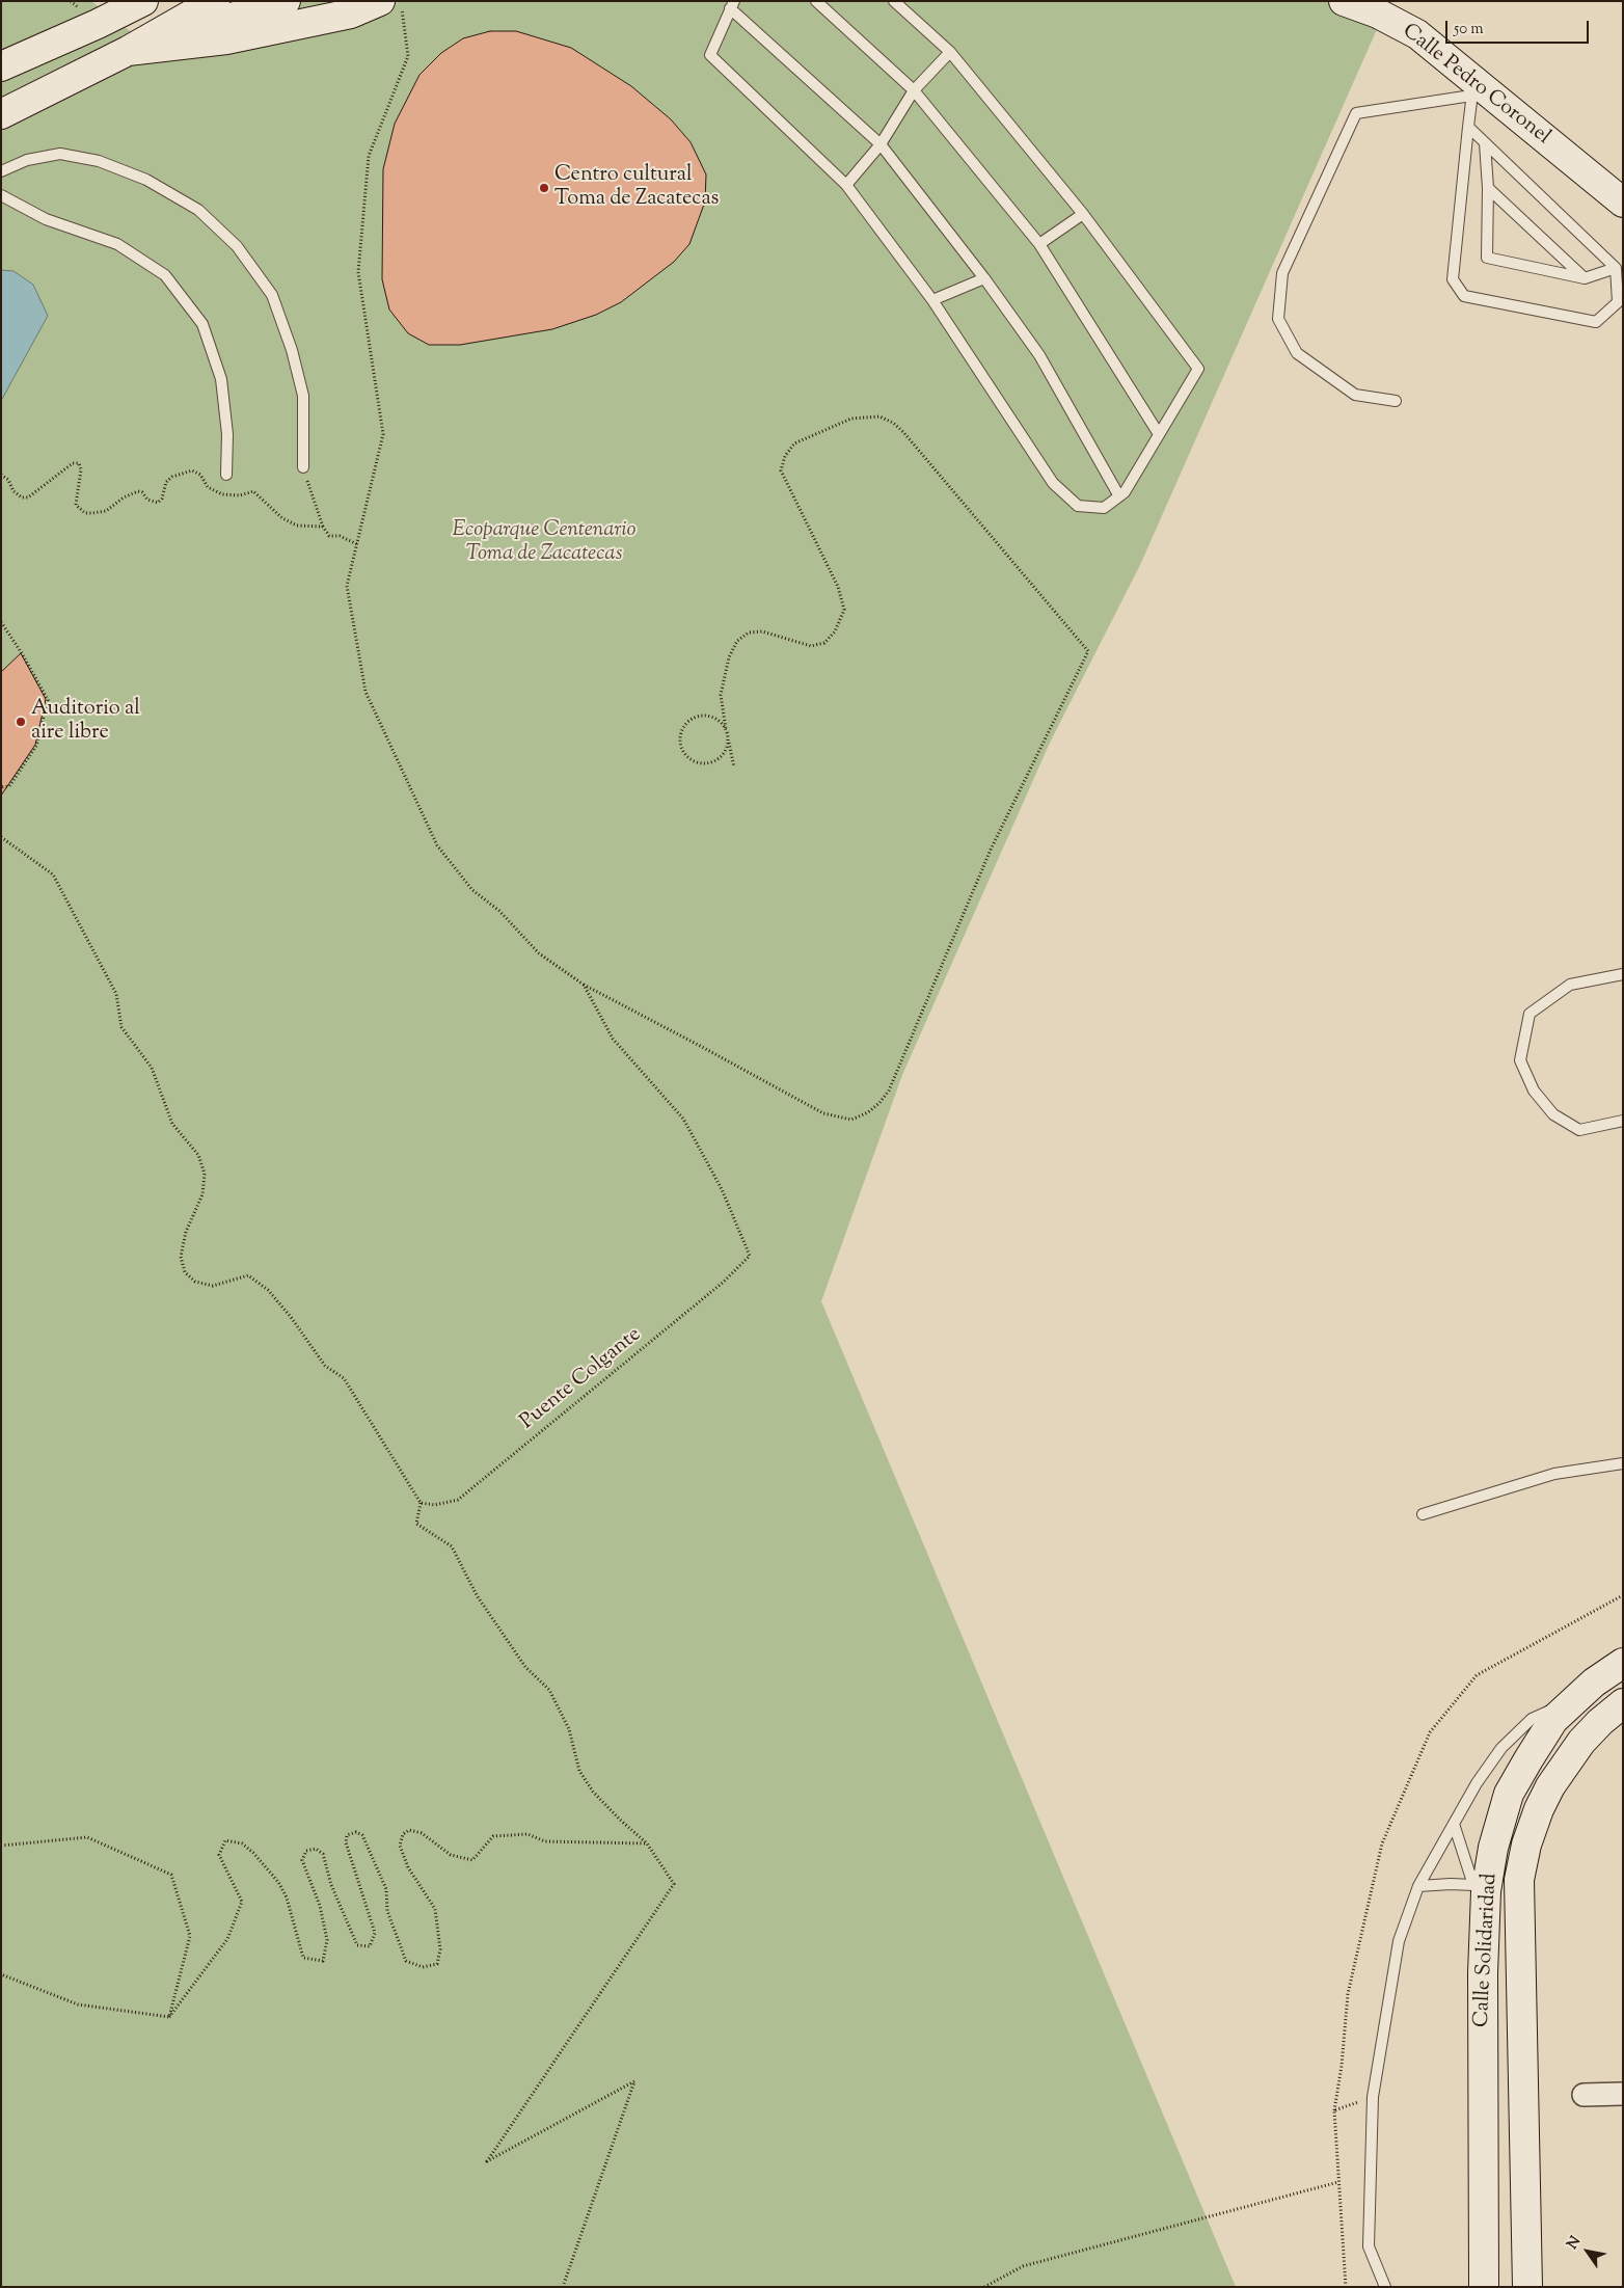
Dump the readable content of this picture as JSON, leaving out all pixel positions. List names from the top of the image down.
{
  "streets": {
    "main road": ["Calle Pedro Coronel", "Calle Solidaridad"],
    "path": ["Puente Colgante"]
  },
  "parks": ["Ecoparque Centenario Toma de Zacatecas"],
  "places": ["Centro cultural Toma de Zacatecas", "Auditorio al aire libre"],
  "scale_bar": "50 m",
  "north": "top left"
}
